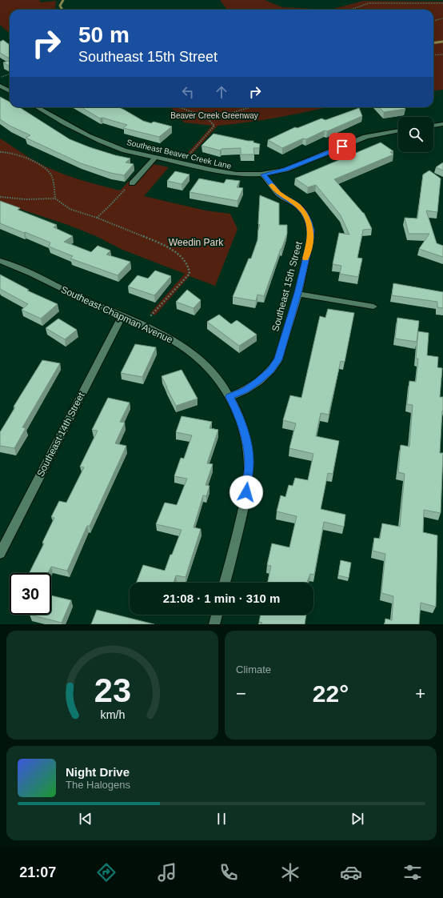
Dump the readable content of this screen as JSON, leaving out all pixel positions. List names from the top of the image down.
{
  "streets": {
    "street": [
      "Southeast Beaver Creek Lane",
      "Southeast 15th Street",
      "Southeast Chapman Avenue",
      "Southeast 14th Street"
    ]
  },
  "crossings": [
    ["Southeast Beaver Creek Lane", "Southeast 15th Street"],
    ["Southeast 15th Street", "Southeast Chapman Avenue"],
    ["Southeast Chapman Avenue", "Southeast 14th Street"]
  ],
  "parks": ["Beaver Creek Greenway", "Weedin Park"],
  "page": {
    "turn": ["50 m", "Southeast 15th Street"],
    "limit": "30",
    "trip": "21:08 · 1 min · 310 m",
    "tile": "Climate",
    "heat": ["−", "22°", "+"],
    "song": ["Night Drive", "The Halogens"],
    "tabs": "21:07",
    "gauge": ["23", "km/h"]
  }
}
